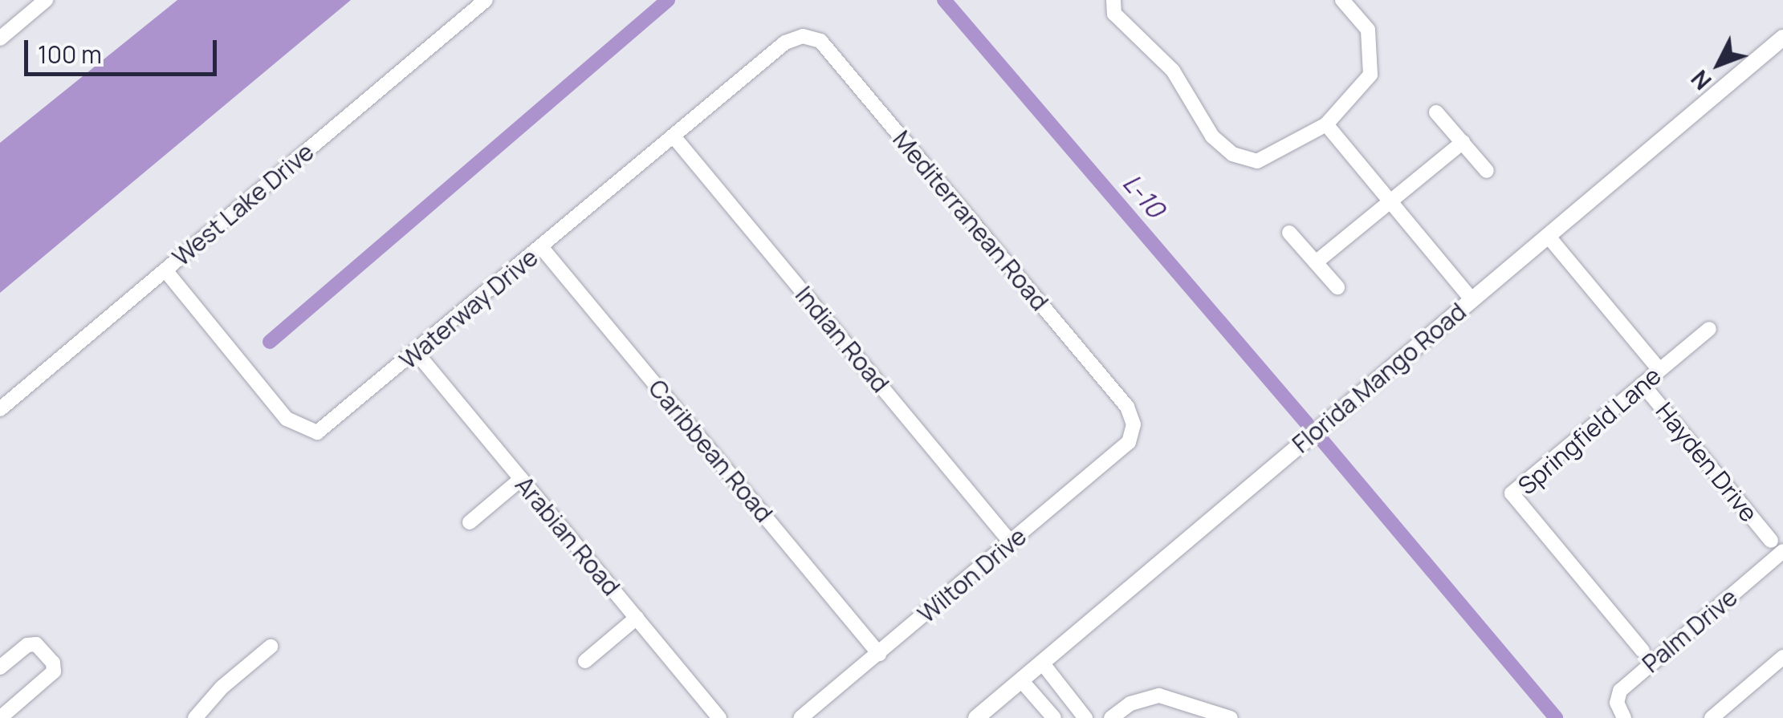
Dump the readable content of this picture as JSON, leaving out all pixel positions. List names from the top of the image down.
{
  "streets": {
    "street": [
      "West Lake Drive",
      "Mediterranean Road",
      "Waterway Drive",
      "Indian Road",
      "Florida Mango Road",
      "Springfield Lane",
      "Caribbean Road",
      "Hayden Drive",
      "Arabian Road",
      "Wilton Drive",
      "Palm Drive"
    ]
  },
  "crossings": [
    ["West Lake Drive", "Waterway Drive"],
    ["Mediterranean Road", "Waterway Drive"],
    ["Mediterranean Road", "Wilton Drive"],
    ["Waterway Drive", "Indian Road"],
    ["Waterway Drive", "Caribbean Road"],
    ["Waterway Drive", "Arabian Road"],
    ["Indian Road", "Wilton Drive"],
    ["Florida Mango Road", "Hayden Drive"],
    ["Springfield Lane", "Hayden Drive"],
    ["Caribbean Road", "Wilton Drive"]
  ],
  "water": ["L-10"],
  "scale_bar": "100 m",
  "north": "bottom left"
}
